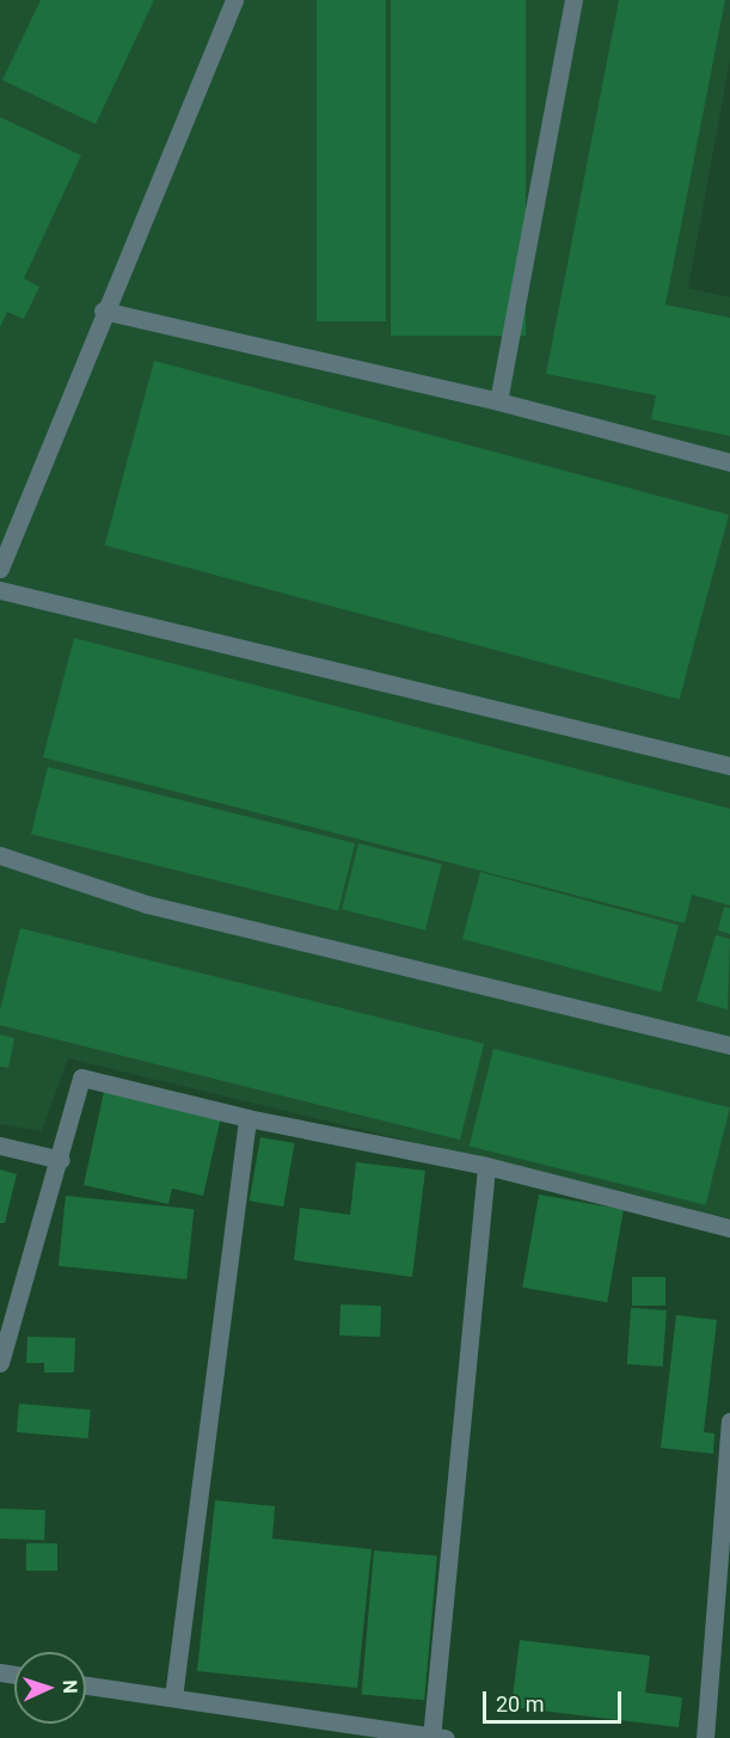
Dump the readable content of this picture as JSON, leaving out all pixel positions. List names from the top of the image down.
{
  "scale_bar": "20 m",
  "north": "right"
}
